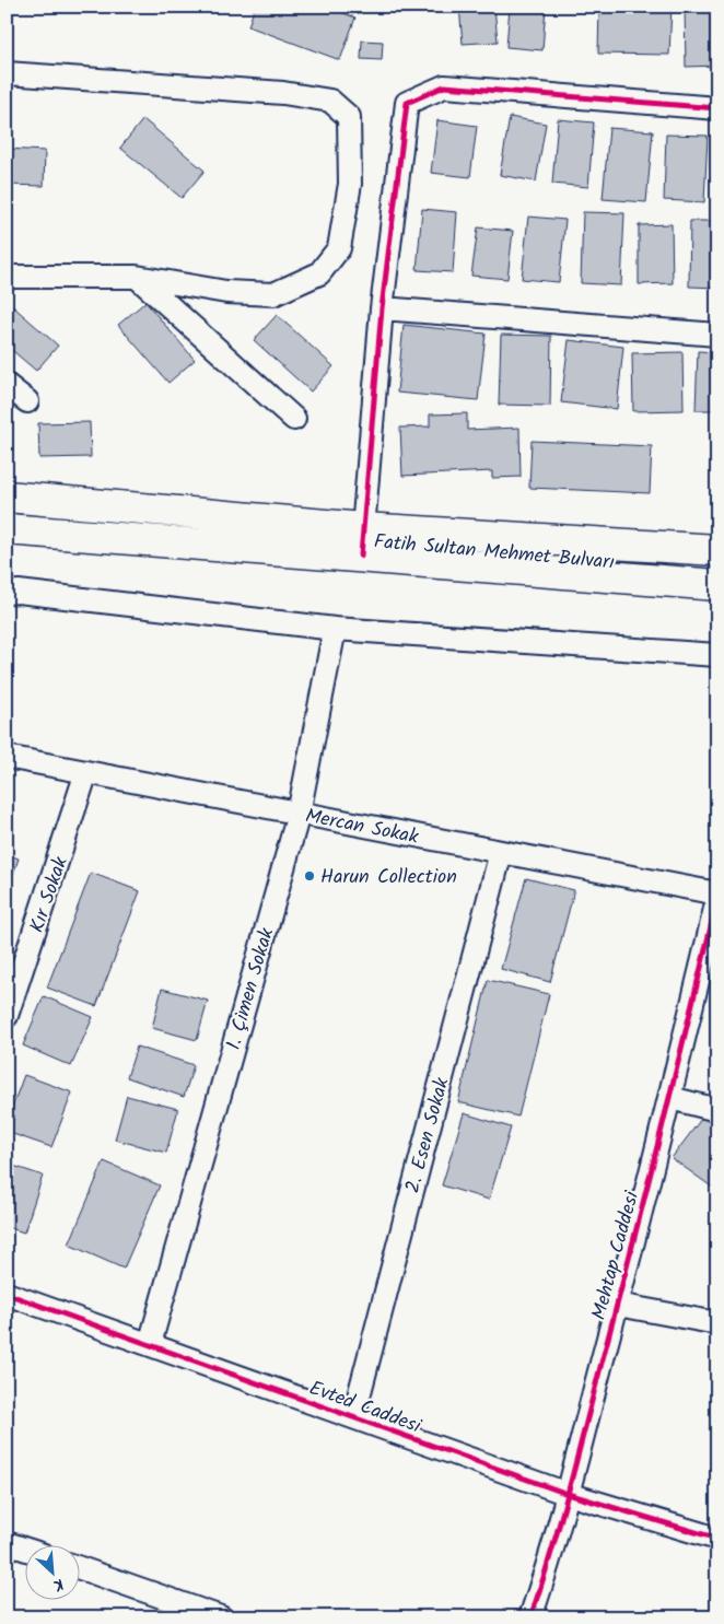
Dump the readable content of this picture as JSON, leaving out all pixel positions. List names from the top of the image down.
{
  "streets": {
    "main road": ["Fatih Sultan Mehmet Bulvarı"],
    "street": [
      "Mercan Sokak",
      "Kır Sokak",
      "1. Çimen Sokak",
      "2. Esen Sokak",
      "Mehtap Caddesi",
      "Evted Caddesi"
    ]
  },
  "crossings": [
    ["Mercan Sokak", "Kır Sokak"],
    ["Mercan Sokak", "1. Çimen Sokak"],
    ["Mercan Sokak", "2. Esen Sokak"],
    ["1. Çimen Sokak", "Evted Caddesi"],
    ["2. Esen Sokak", "Evted Caddesi"],
    ["Mehtap Caddesi", "Evted Caddesi"]
  ],
  "places": ["Harun Collection"],
  "north": "bottom right"
}
